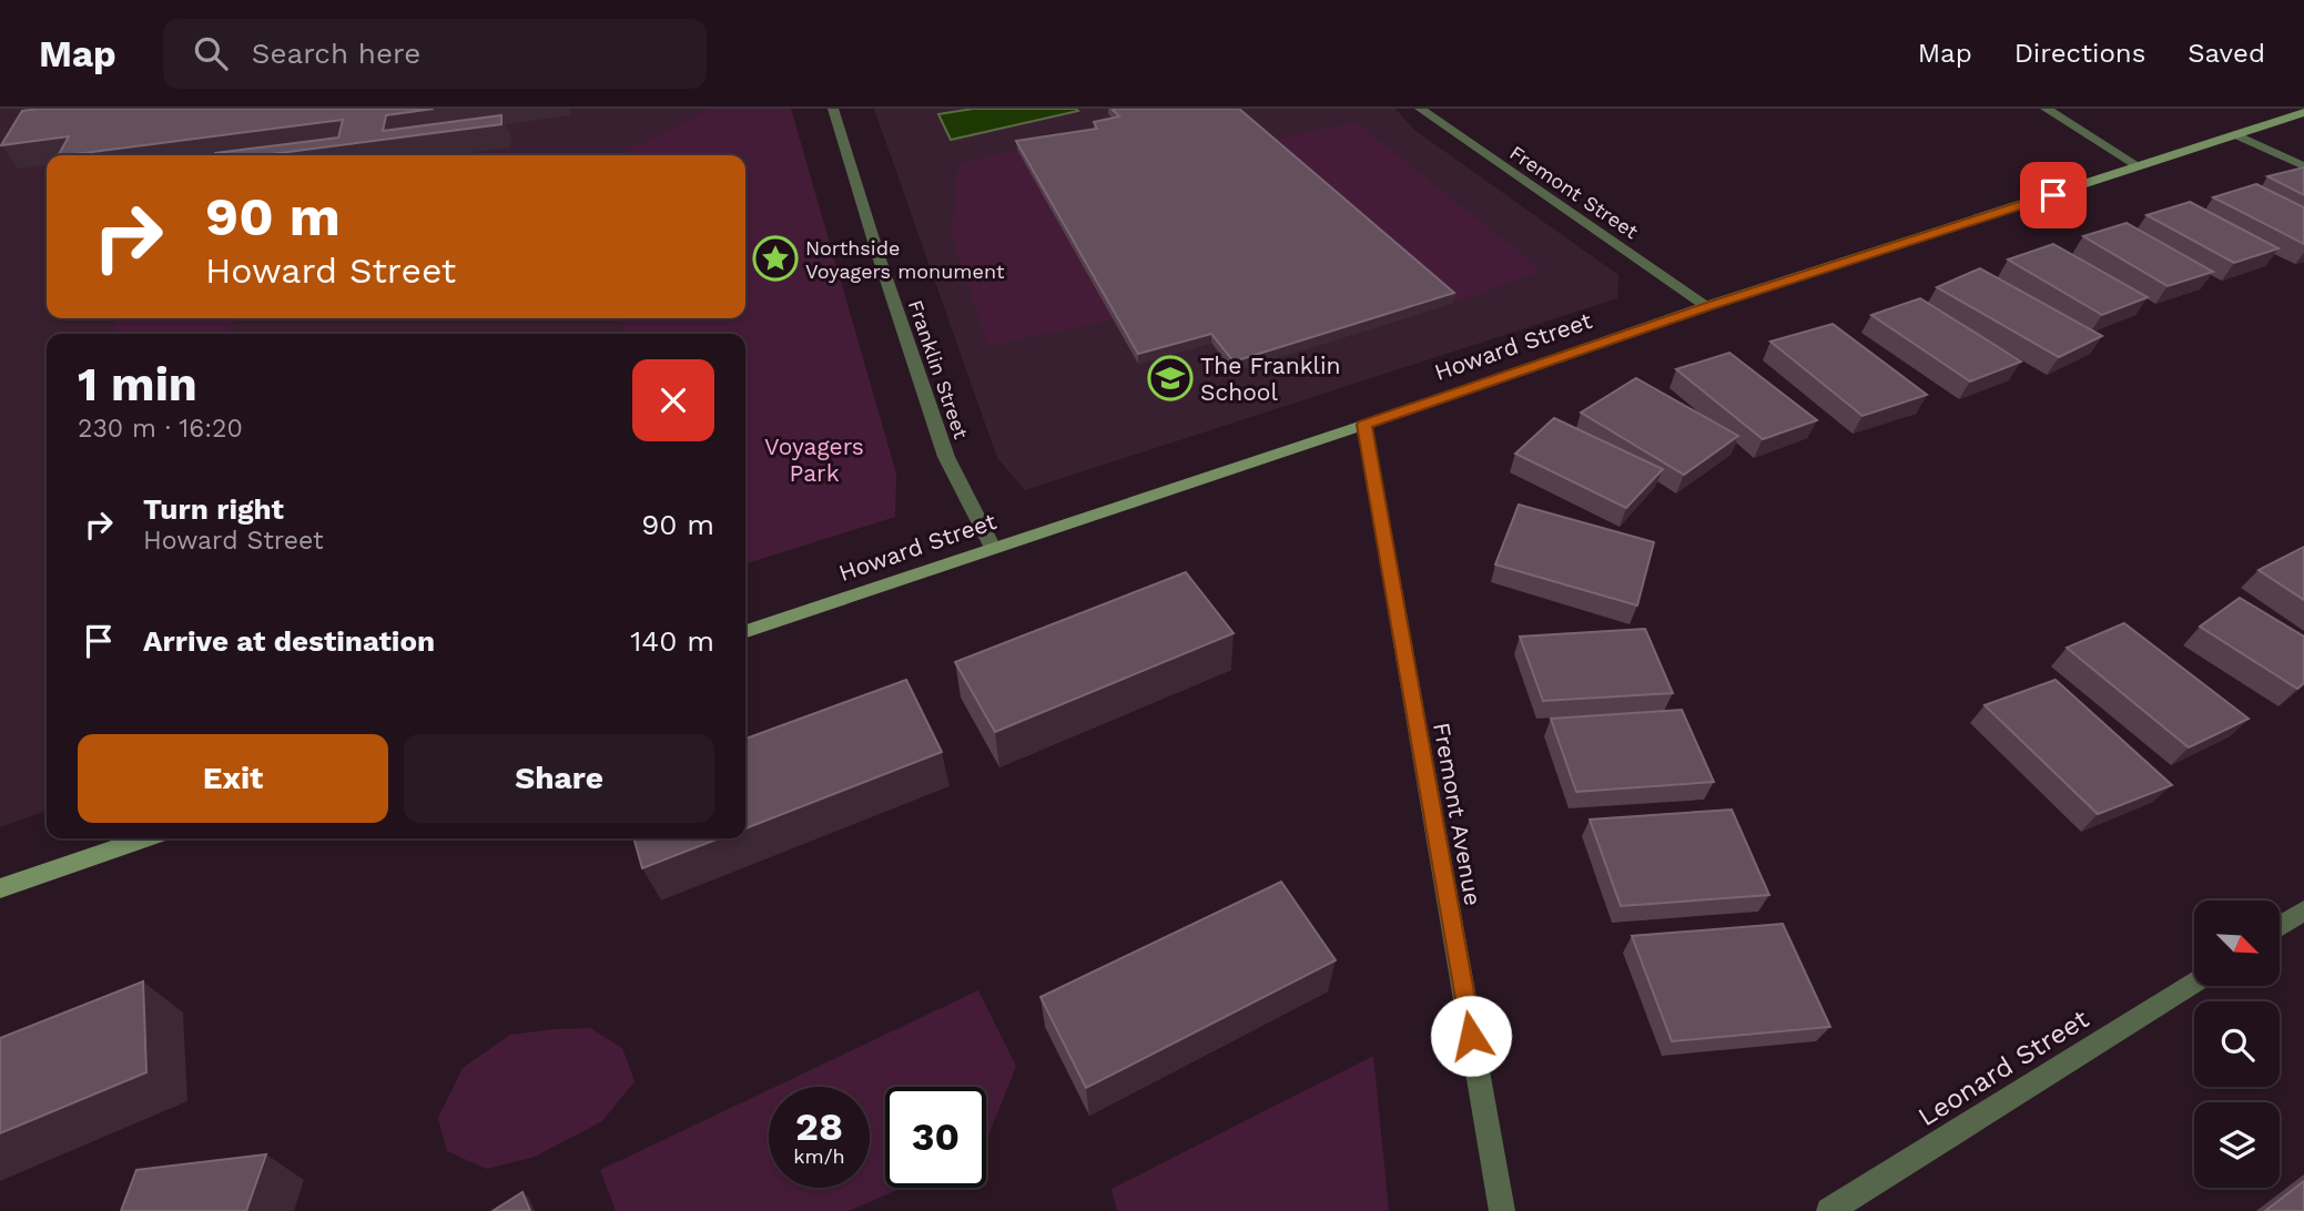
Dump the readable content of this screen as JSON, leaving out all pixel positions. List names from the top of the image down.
{
  "streets": {
    "street": [
      "Fremont Street",
      "Howard Street",
      "Franklin Street",
      "Fremont Avenue",
      "Leonard Street"
    ]
  },
  "crossings": [
    ["Fremont Street", "Howard Street"],
    ["Howard Street", "Franklin Street"],
    ["Howard Street", "Fremont Avenue"]
  ],
  "parks": ["Voyagers Park"],
  "places": {
    "place": ["Northside Voyagers monument"],
    "school or university": ["The Franklin School"]
  },
  "north": "bottom right",
  "page": {
    "header": "Map",
    "search": "Search here",
    "nav": ["Map", "Directions", "Saved"],
    "turn": ["90 m", "Howard Street"],
    "heading": ["1 min", "230 m · 16:20"],
    "list": [
      {
        "name": "Turn right",
        "note": "Howard Street",
        "value": "90 m"
      },
      {
        "name": "Arrive at destination",
        "value": "140 m"
      }
    ],
    "buttons": ["Exit", "Share"],
    "speed": "28 km/h",
    "limit": "30"
  }
}
